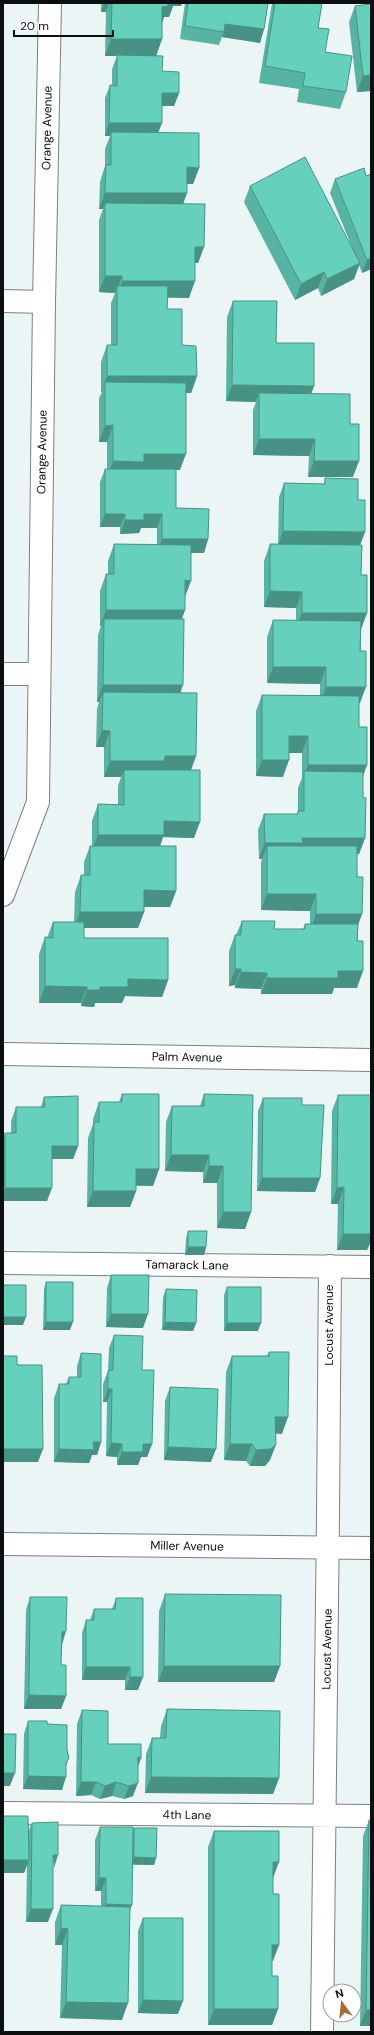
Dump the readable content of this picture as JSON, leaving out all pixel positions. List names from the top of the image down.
{
  "streets": {
    "street": [
      "Orange Avenue",
      "Palm Avenue",
      "Tamarack Lane",
      "Locust Avenue",
      "Miller Avenue",
      "4th Lane"
    ]
  },
  "crossings": [
    ["Tamarack Lane", "Locust Avenue"],
    ["Locust Avenue", "Miller Avenue"],
    ["Locust Avenue", "4th Lane"]
  ],
  "scale_bar": "20 m",
  "north": "top"
}
